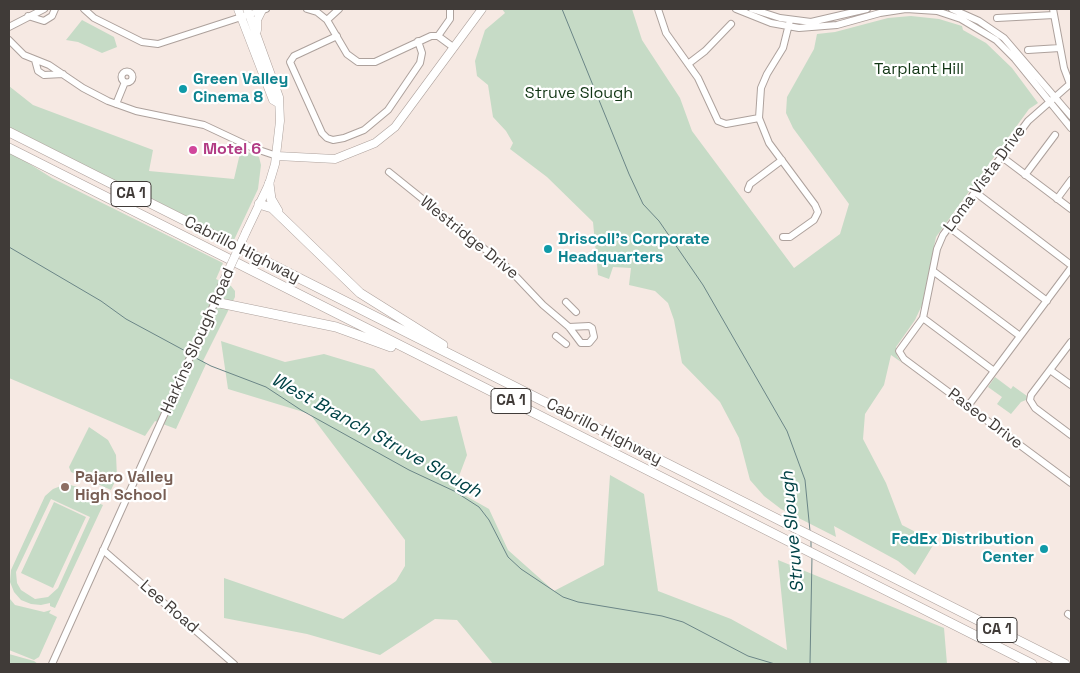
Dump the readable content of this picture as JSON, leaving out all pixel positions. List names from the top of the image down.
{
  "streets": {
    "highway": ["CA 1", "Cabrillo Highway"],
    "main road": ["Harkins Slough Road"],
    "street": [
      "Loma Vista Drive",
      "Westridge Drive",
      "Paseo Drive",
      "Lee Road"
    ]
  },
  "crossings": [
    ["Loma Vista Drive", "Paseo Drive"],
    ["Harkins Slough Road", "Lee Road"]
  ],
  "water": ["West Branch Struve Slough", "Struve Slough"],
  "parks": ["Tarplant Hill", "Struve Slough"],
  "places": [
    "Green Valley Cinema 8",
    "Motel 6",
    "Driscoll's Corporate Headquarters",
    "Pajaro Valley High School",
    "FedEx Distribution Center"
  ]
}
